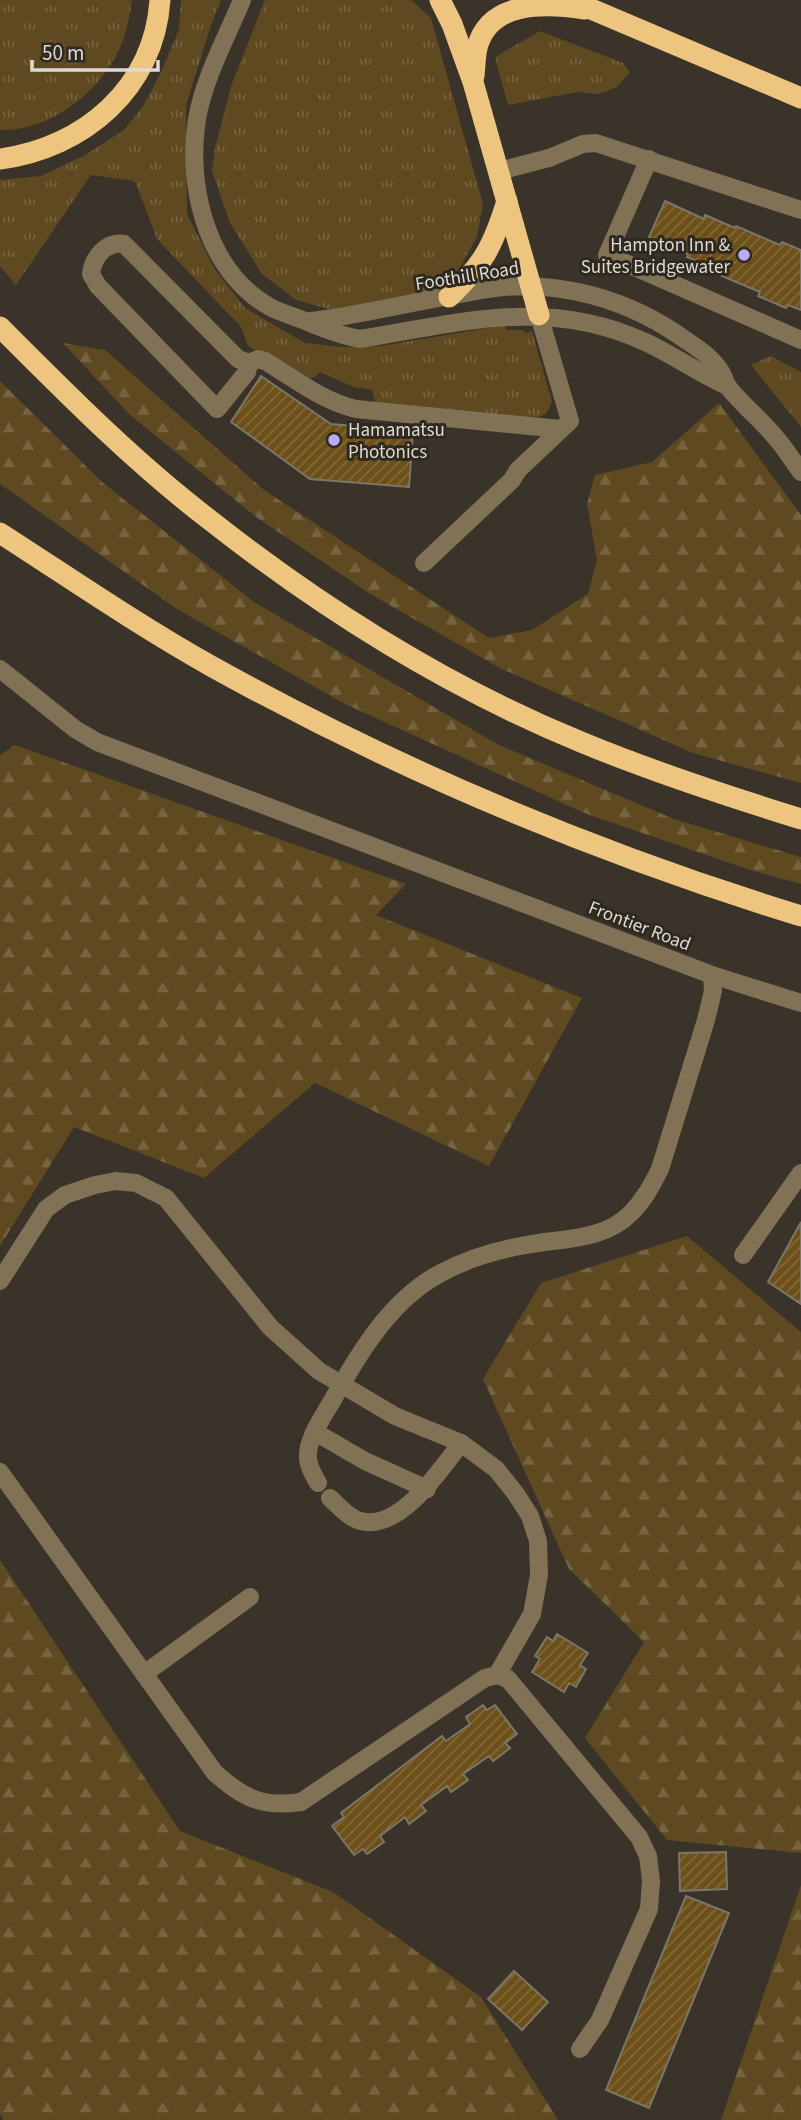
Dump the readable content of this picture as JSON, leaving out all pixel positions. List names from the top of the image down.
{
  "streets": {
    "street": ["Foothill Road", "Frontier Road"]
  },
  "places": ["Hampton Inn & Suites Bridgewater", "Hamamatsu Photonics"],
  "scale_bar": "50 m"
}
